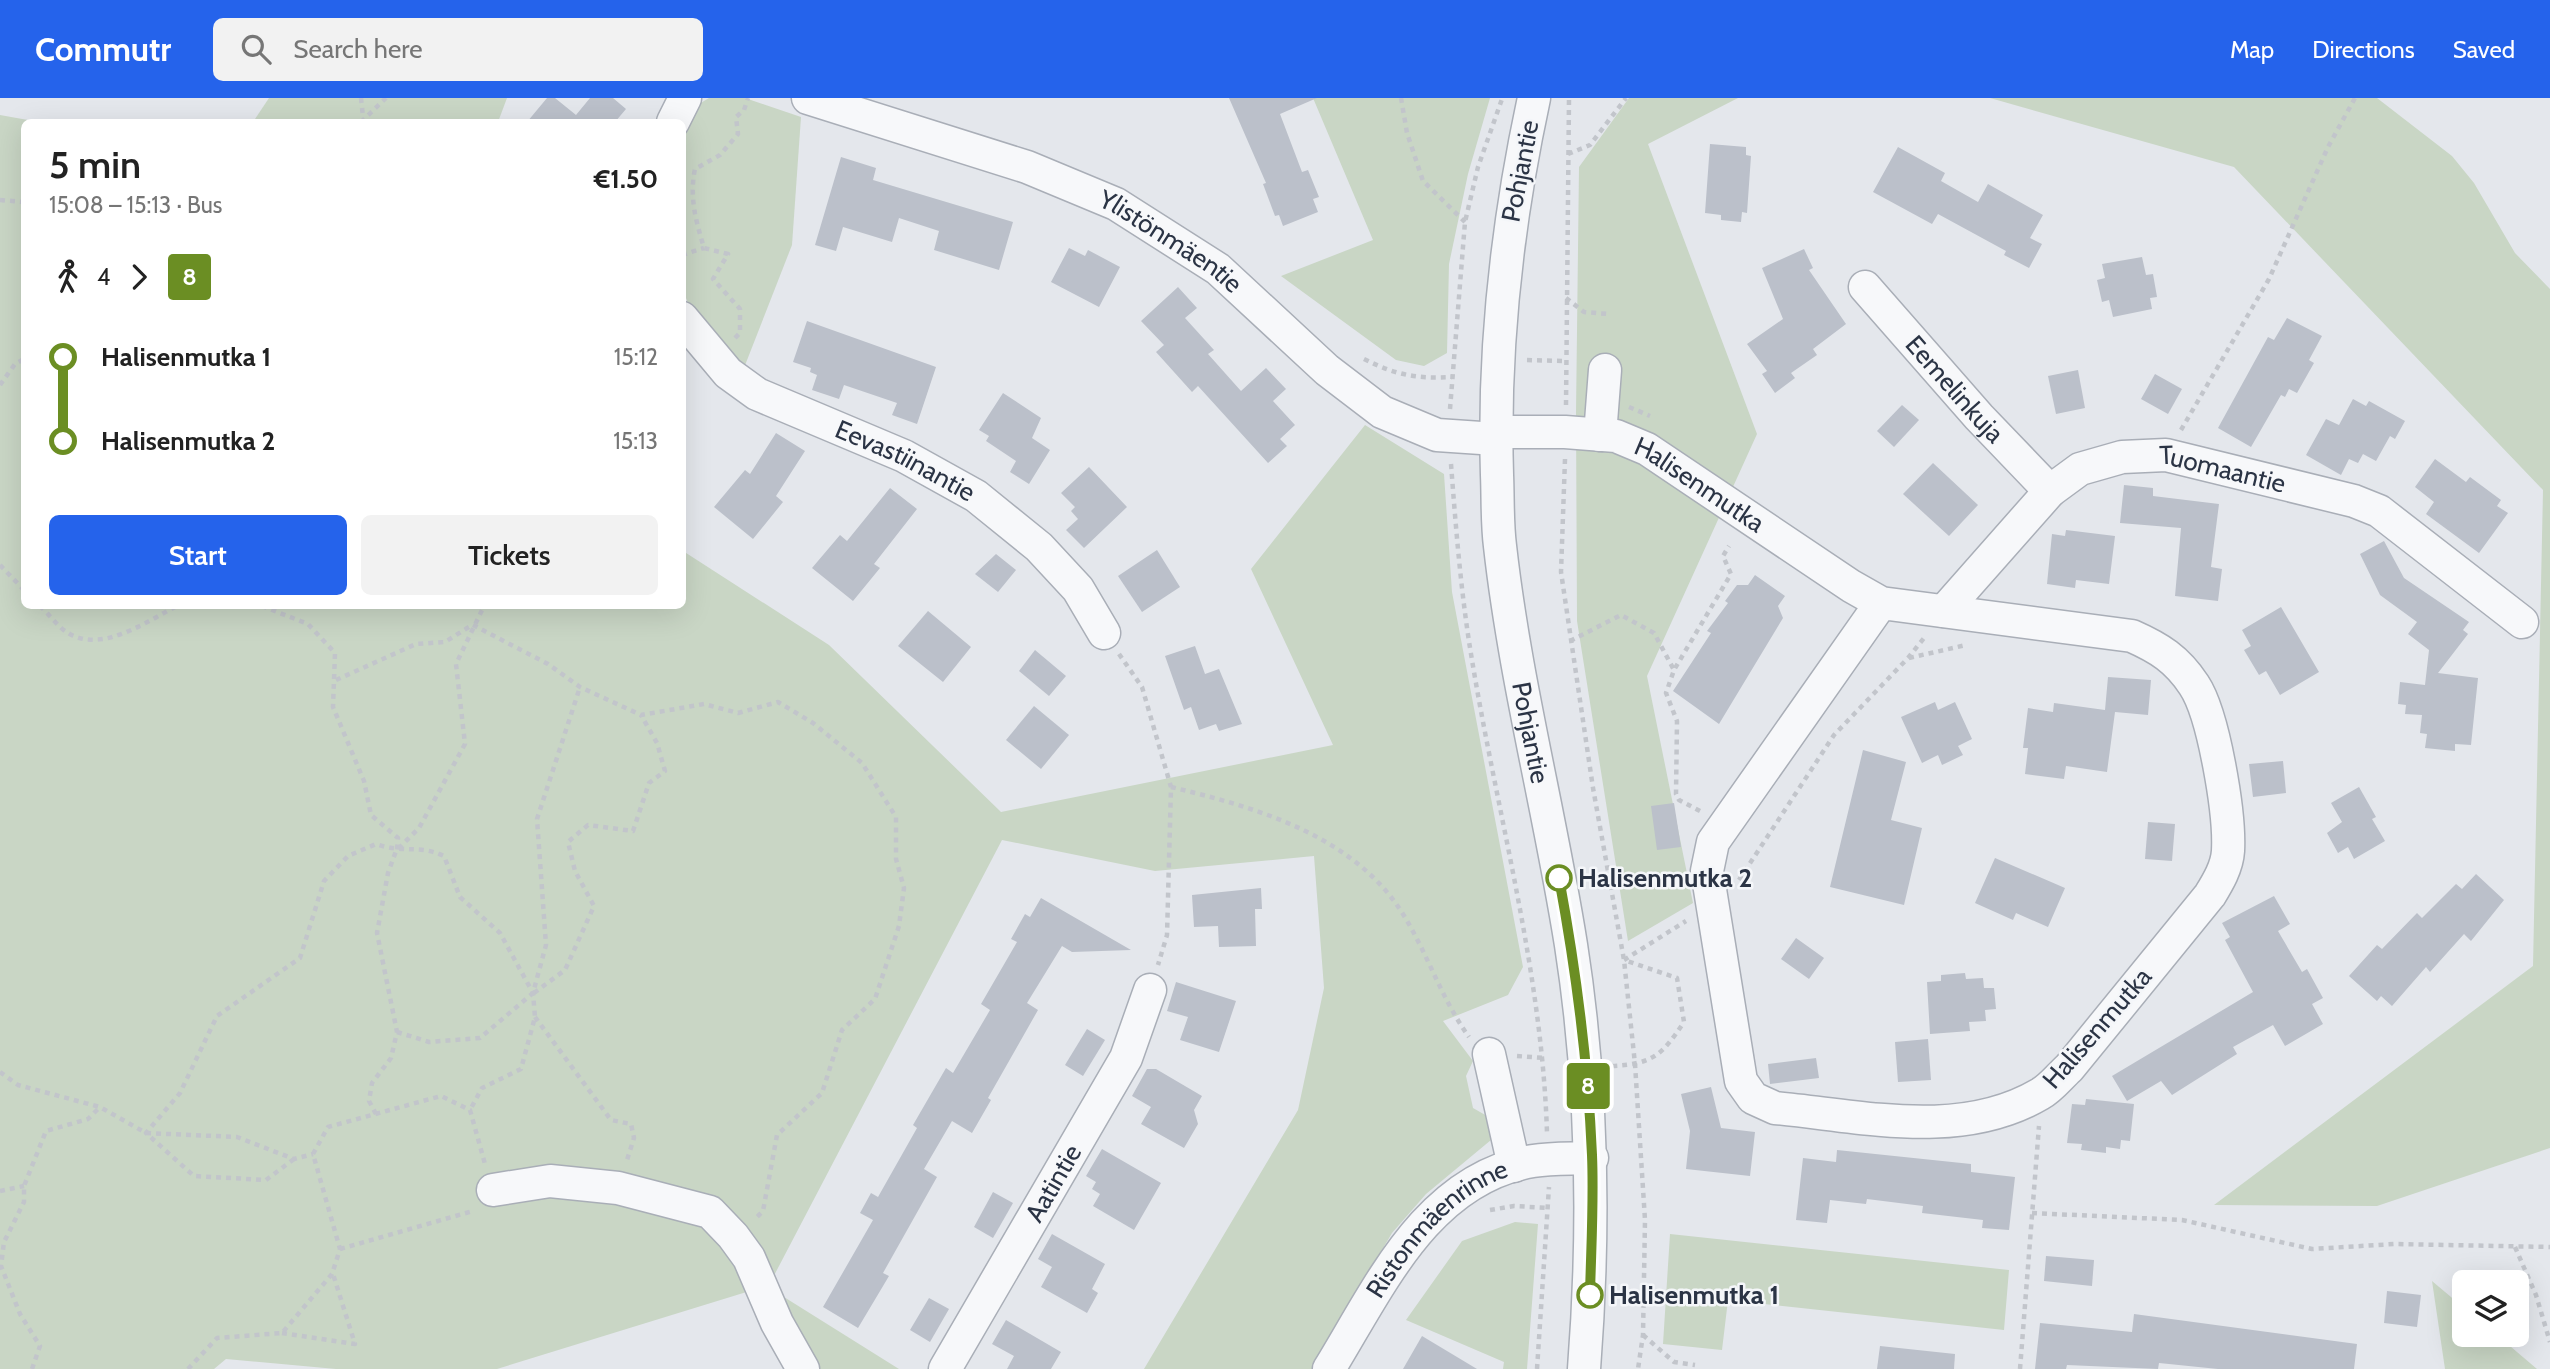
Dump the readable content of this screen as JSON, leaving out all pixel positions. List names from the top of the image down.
{
  "streets": {
    "street": [
      "Pohjantie",
      "Ylistönmäentie",
      "Eemelinkuja",
      "Eevastiinantie",
      "Tuomaantie",
      "Halisenmutka",
      "Aatintie",
      "Ristonmäenrinne"
    ]
  },
  "crossings": [
    ["Pohjantie", "Ylistönmäentie"],
    ["Pohjantie", "Halisenmutka"],
    ["Pohjantie", "Ristonmäenrinne"],
    ["Ylistönmäentie", "Halisenmutka"],
    ["Eemelinkuja", "Tuomaantie"],
    ["Tuomaantie", "Halisenmutka"]
  ],
  "places": ["Halisenmutka 2", "Halisenmutka 1"],
  "lines": ["bus line 8"],
  "page": {
    "header": "Commutr",
    "search": "Search here",
    "nav": ["Map", "Directions", "Saved"],
    "on_map": "8",
    "heading": ["5 min", "15:08 – 15:13 · Bus", "€1.50"],
    "legs": ["4", "8"],
    "list": [
      {
        "name": "Halisenmutka 1",
        "value": "15:12"
      },
      {
        "name": "Halisenmutka 2",
        "value": "15:13"
      }
    ],
    "buttons": ["Start", "Tickets"]
  }
}
